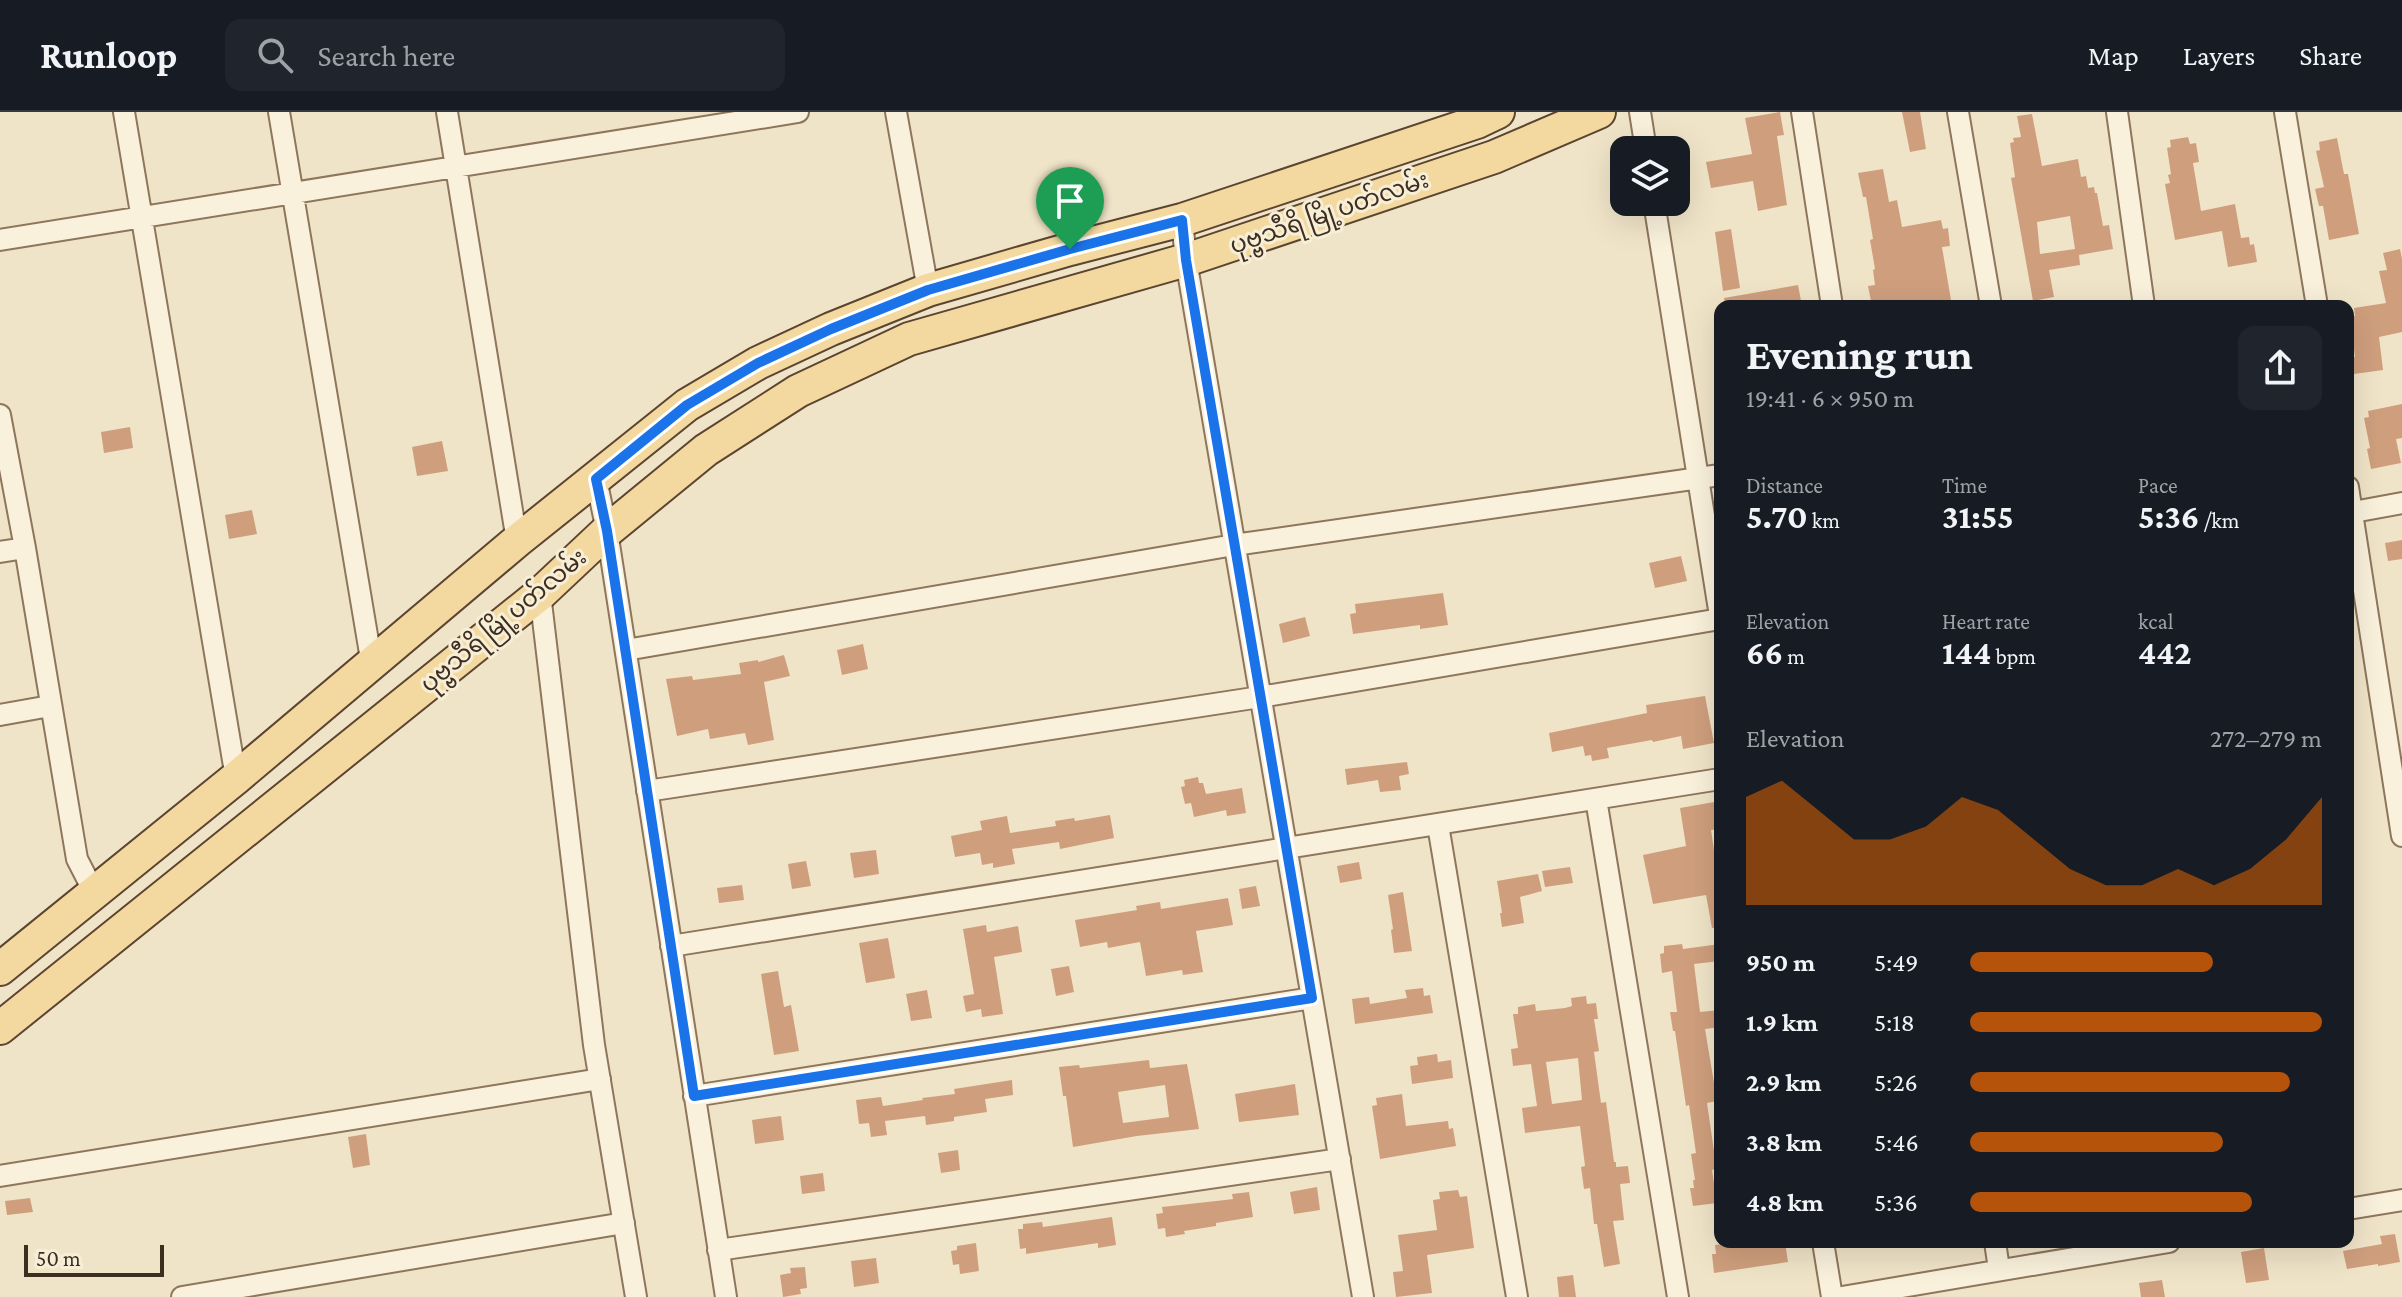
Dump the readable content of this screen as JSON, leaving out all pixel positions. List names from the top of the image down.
{
  "streets": {
    "main road": ["ပုဗ္ဗသီရိ မြို့ပတ်လမ်း"]
  },
  "scale_bar": "50 m",
  "page": {
    "header": "Runloop",
    "search": "Search here",
    "nav": ["Map", "Layers", "Share"],
    "heading": ["Evening run", "19:41 · 6 × 950 m"],
    "stats": [
      ["Distance", "5.70 km"],
      ["Time", "31:55"],
      ["Pace", "5:36 /km"],
      ["Elevation", "66 m"],
      ["Heart rate", "144 bpm"],
      ["kcal", "442"]
    ],
    "chart": ["Elevation", "272–279 m"],
    "list": [
      {
        "name": "950 m",
        "note": "5:49"
      },
      {
        "name": "1.9 km",
        "note": "5:18"
      },
      {
        "name": "2.9 km",
        "note": "5:26"
      },
      {
        "name": "3.8 km",
        "note": "5:46"
      },
      {
        "name": "4.8 km",
        "note": "5:36"
      }
    ],
    "scale": "50 m"
  }
}
